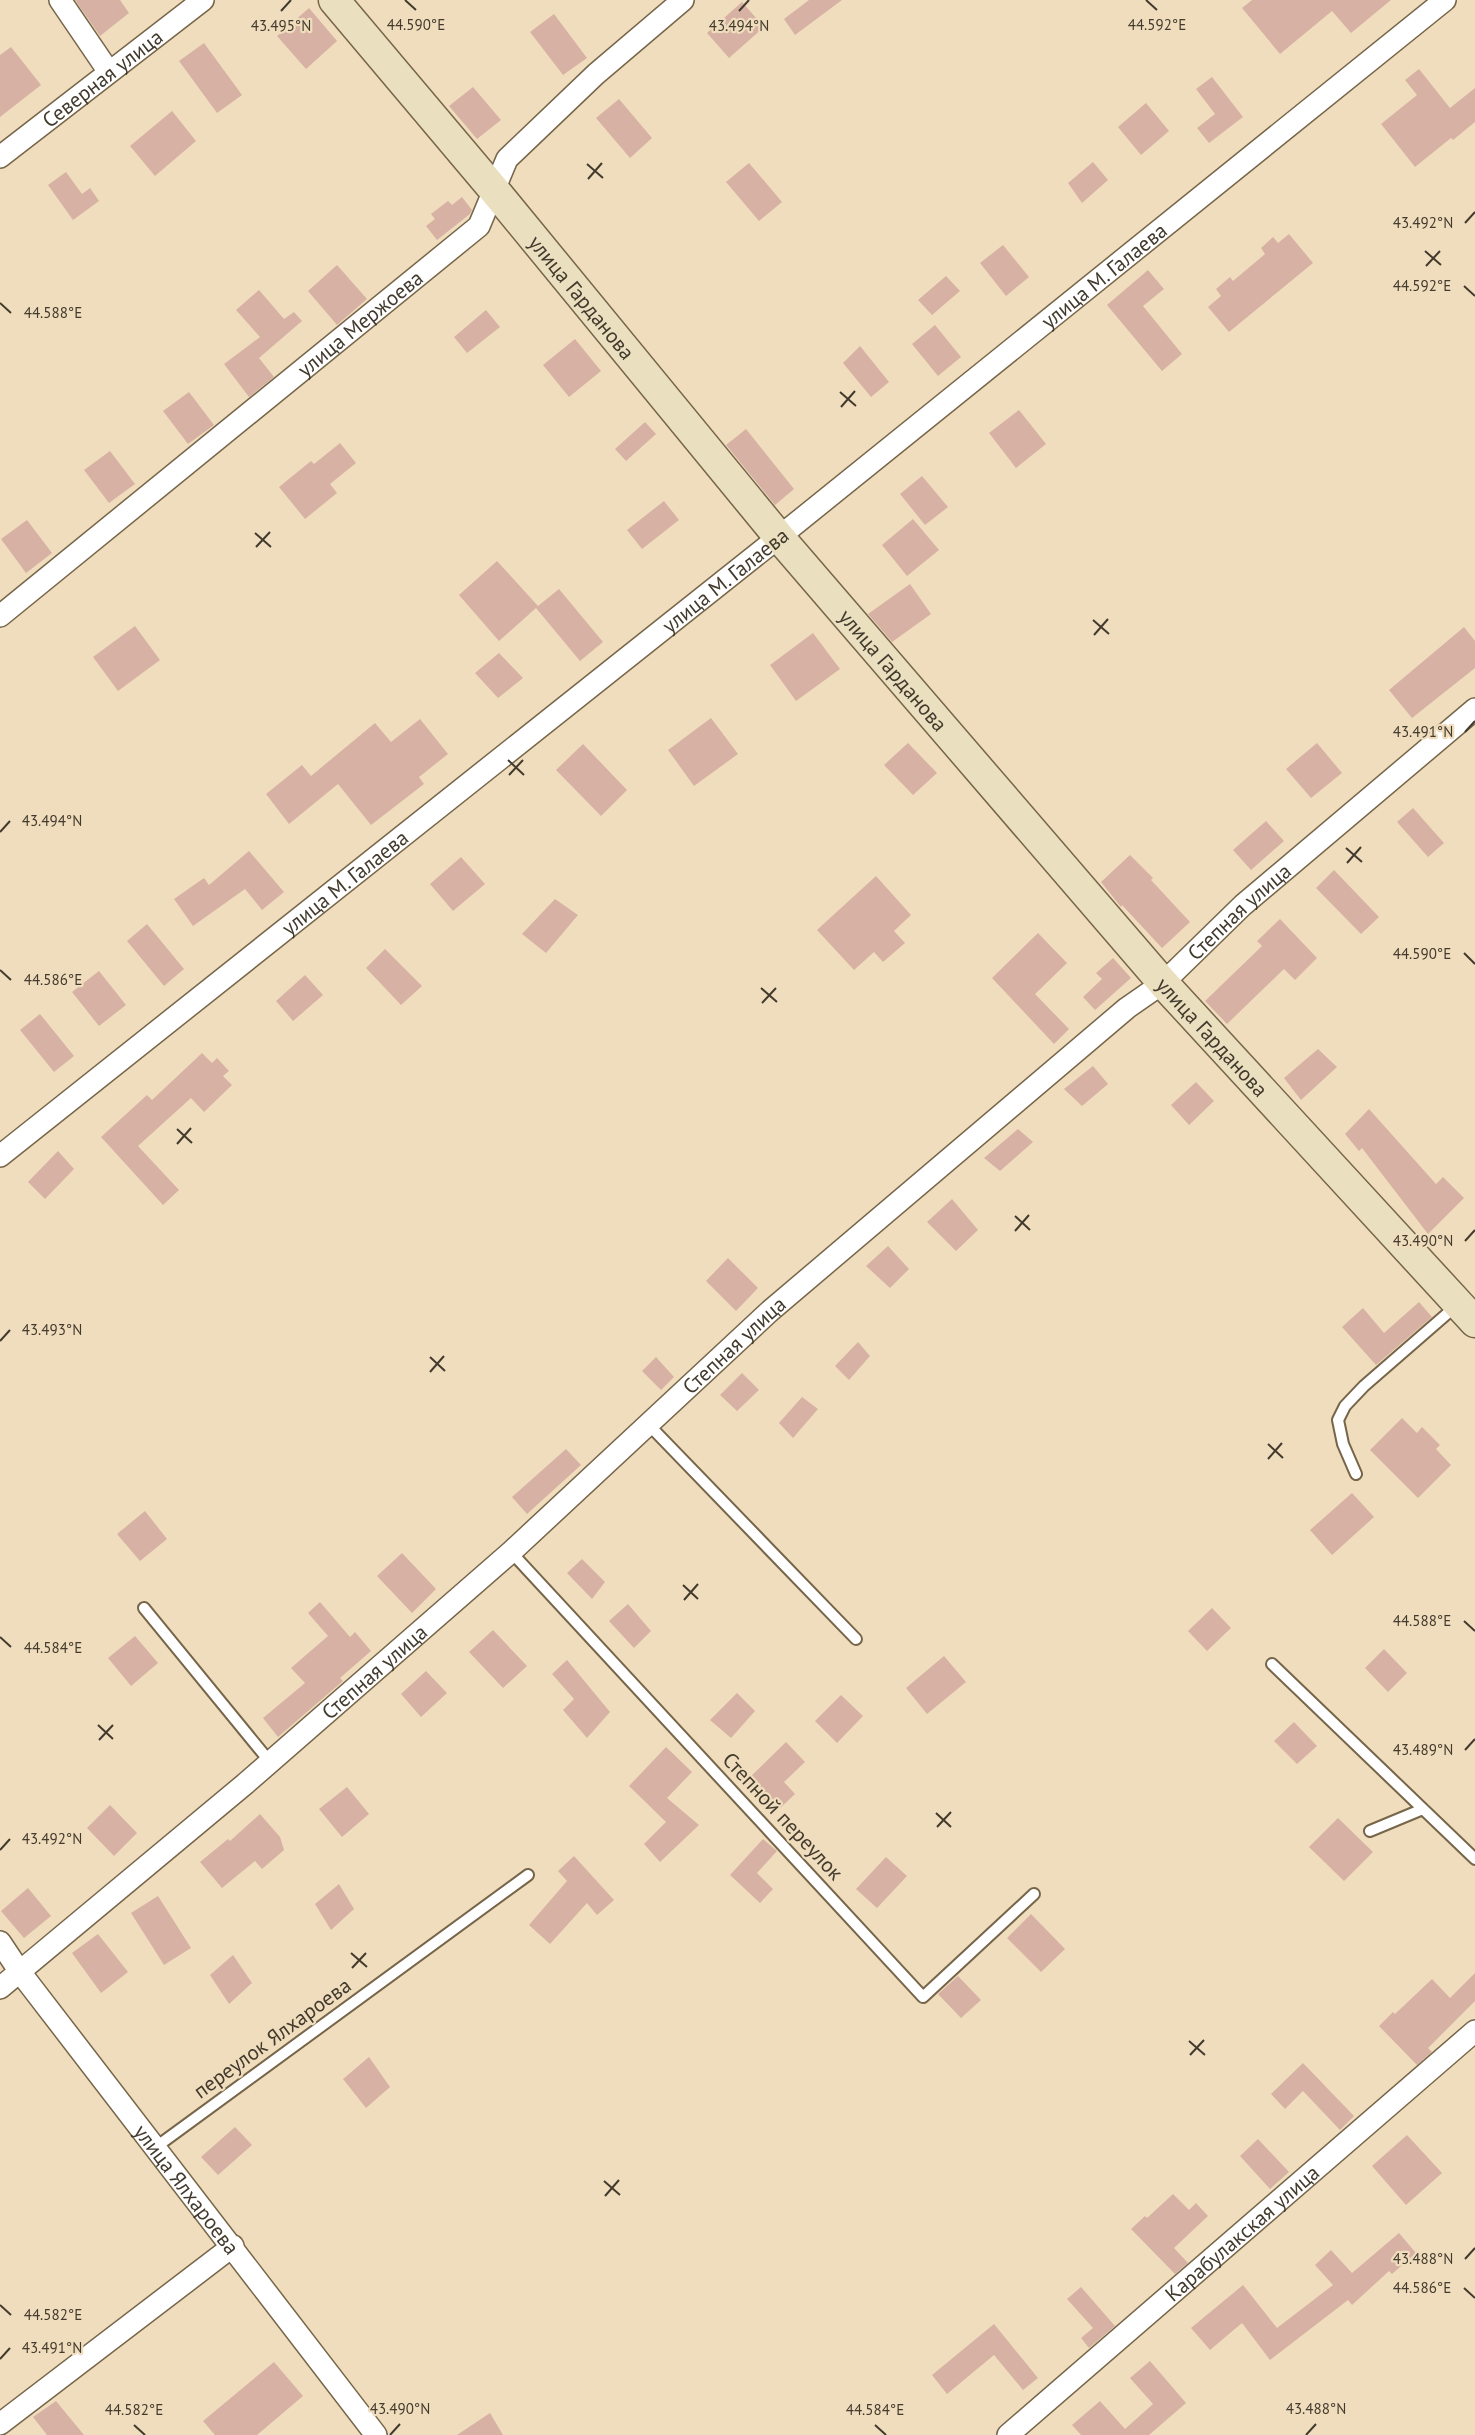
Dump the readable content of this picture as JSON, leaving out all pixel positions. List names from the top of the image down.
{
  "streets": {
    "street": [
      "Северная улица",
      "улица М. Галаева",
      "улица Гарданова",
      "улица Мержоева",
      "Степная улица",
      "улица Ялхароева",
      "Карабулакская улица"
    ],
    "lane": ["Степной переулок", "переулок Ялхароева"]
  },
  "crossings": [
    ["улица М. Галаева", "улица Гарданова"],
    ["улица Гарданова", "улица Мержоева"],
    ["улица Гарданова", "Степная улица"],
    ["Степная улица", "Степной переулок"],
    ["Степная улица", "улица Ялхароева"],
    ["переулок Ялхароева", "улица Ялхароева"]
  ],
  "coordinates": [
    "44.590°E",
    "44.592°E",
    "43.495°N",
    "43.494°N",
    "43.492°N",
    "44.588°E",
    "43.491°N",
    "44.586°E",
    "43.490°N",
    "43.493°N",
    "44.584°E",
    "43.489°N",
    "43.488°N",
    "44.582°E"
  ]
}
